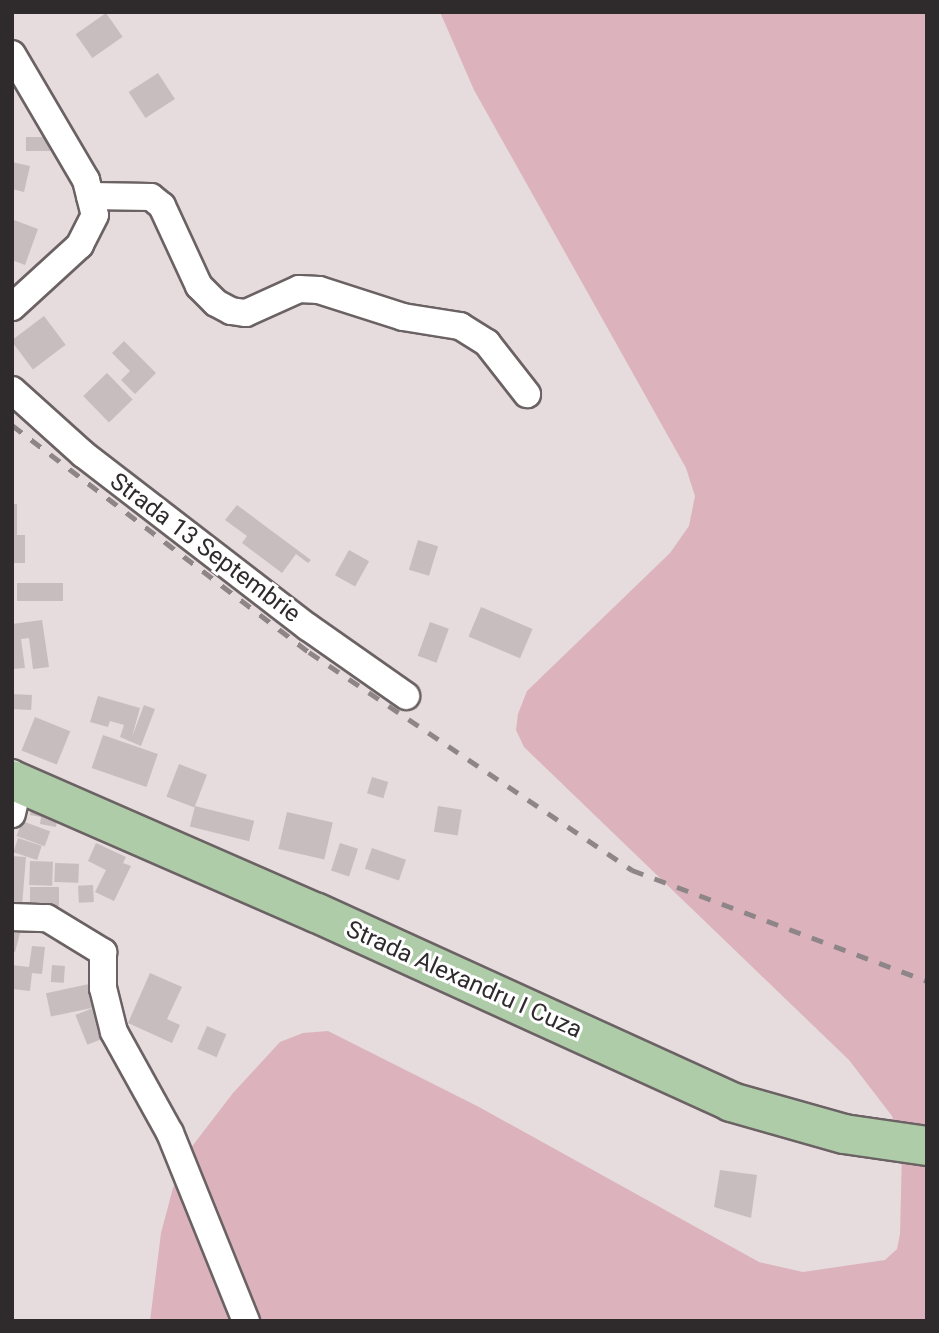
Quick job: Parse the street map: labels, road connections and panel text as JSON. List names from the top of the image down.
{
  "streets": {
    "main road": ["Strada Alexandru I Cuza"],
    "street": ["Strada 13 Septembrie"]
  }
}
